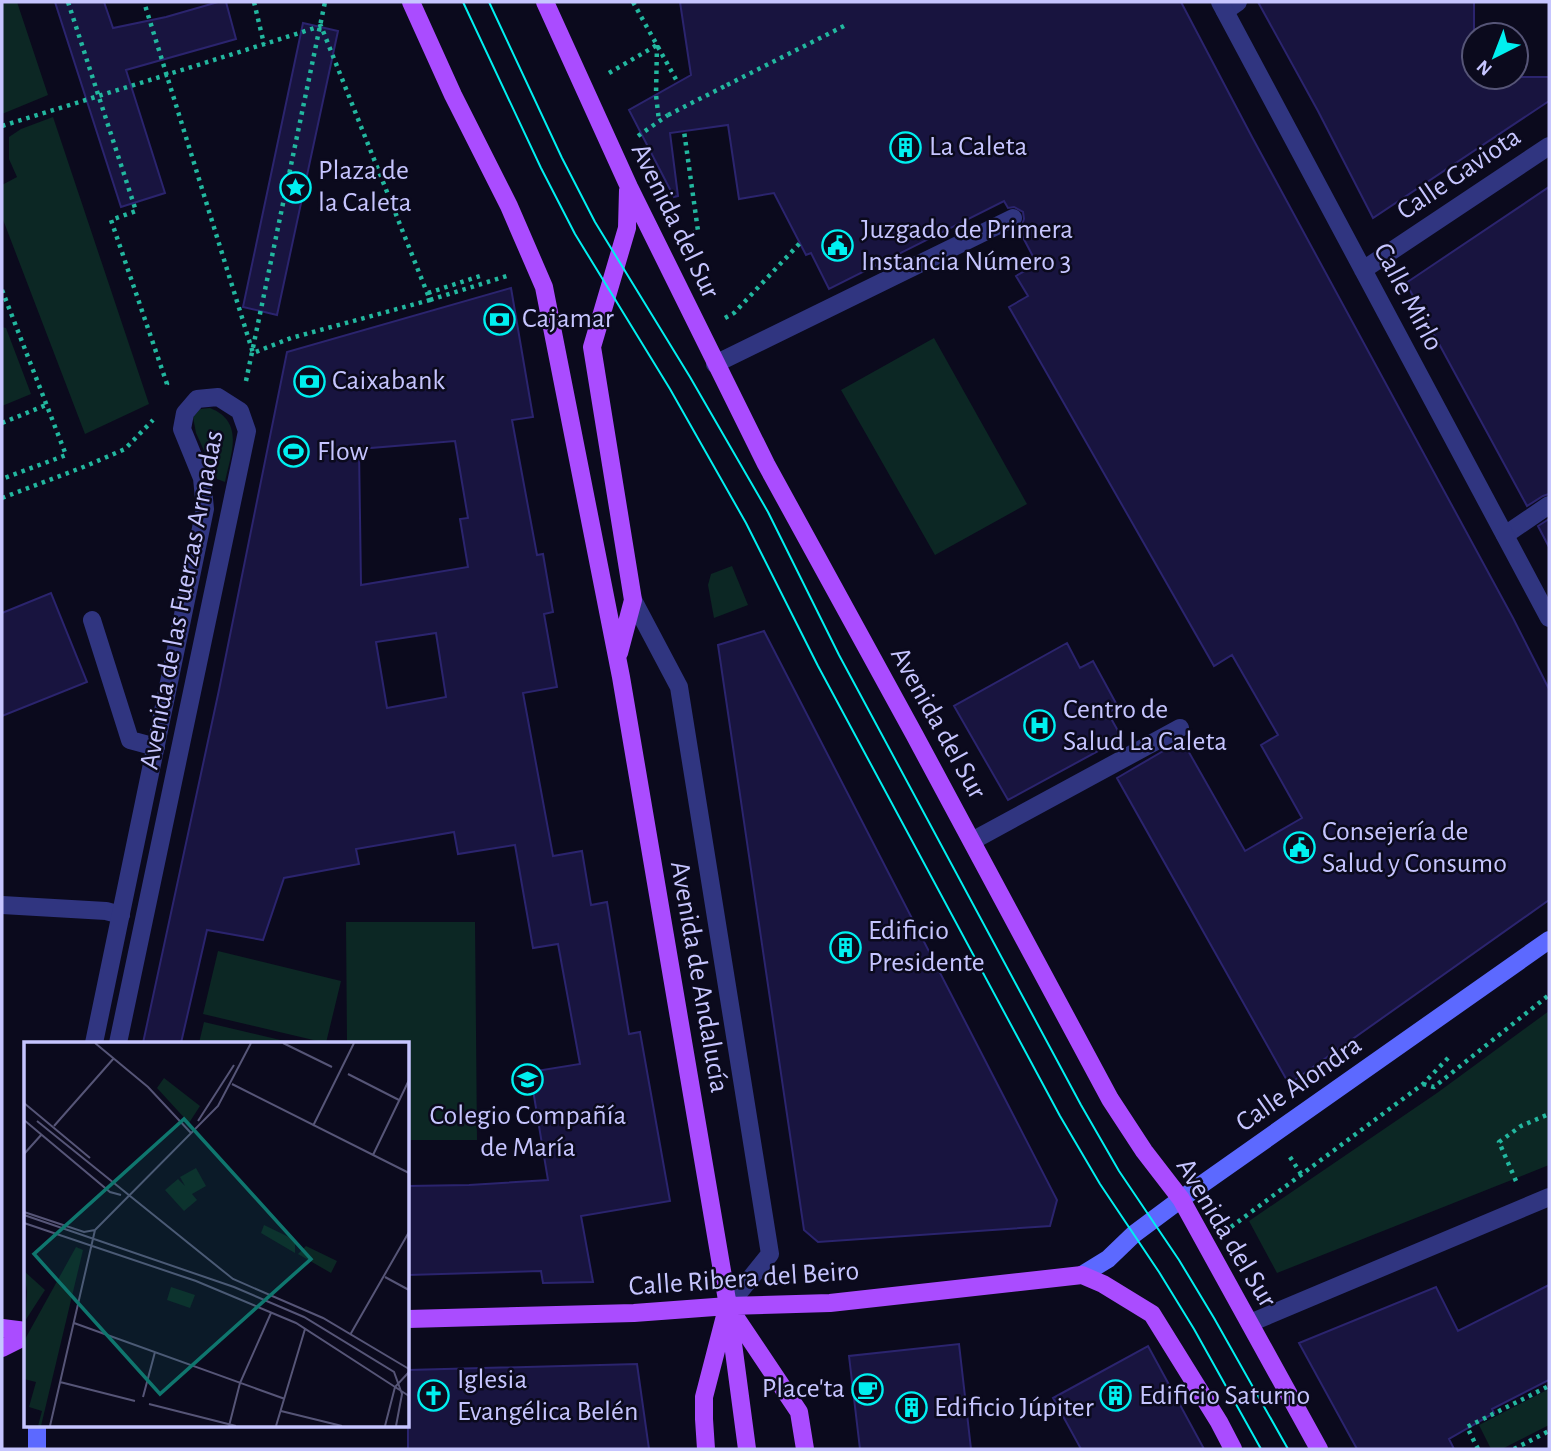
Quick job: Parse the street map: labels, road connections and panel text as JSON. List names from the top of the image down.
{
  "streets": {
    "main road": [
      "Avenida del Sur",
      "Avenida de Andalucía",
      "Calle Alondra",
      "Calle Ribera del Beiro"
    ],
    "street": ["Calle Gaviota", "Calle Mirlo", "Avenida de las Fuerzas Armadas"]
  },
  "crossings": [
    ["Calle Gaviota", "Calle Mirlo"],
    ["Avenida del Sur", "Avenida de Andalucía"],
    ["Avenida del Sur", "Calle Alondra"],
    ["Avenida de Andalucía", "Calle Ribera del Beiro"],
    ["Calle Alondra", "Calle Ribera del Beiro"]
  ],
  "places": {
    "building": [
      "La Caleta",
      "Edificio Presidente",
      "Edificio Saturno",
      "Edificio Júpiter"
    ],
    "place": ["Plaza de la Caleta"],
    "public building": ["Juzgado de Primera Instancia Número 3", "Consejería de Salud y Consumo"],
    "bank": ["Cajamar", "Caixabank"],
    "sports": ["Flow"],
    "hospital": ["Centro de Salud La Caleta"],
    "school or university": ["Colegio Compañía de María"],
    "cafe": ["Place'ta"],
    "church": ["Iglesia Evangélica Belén"]
  },
  "north": "bottom left"
}
